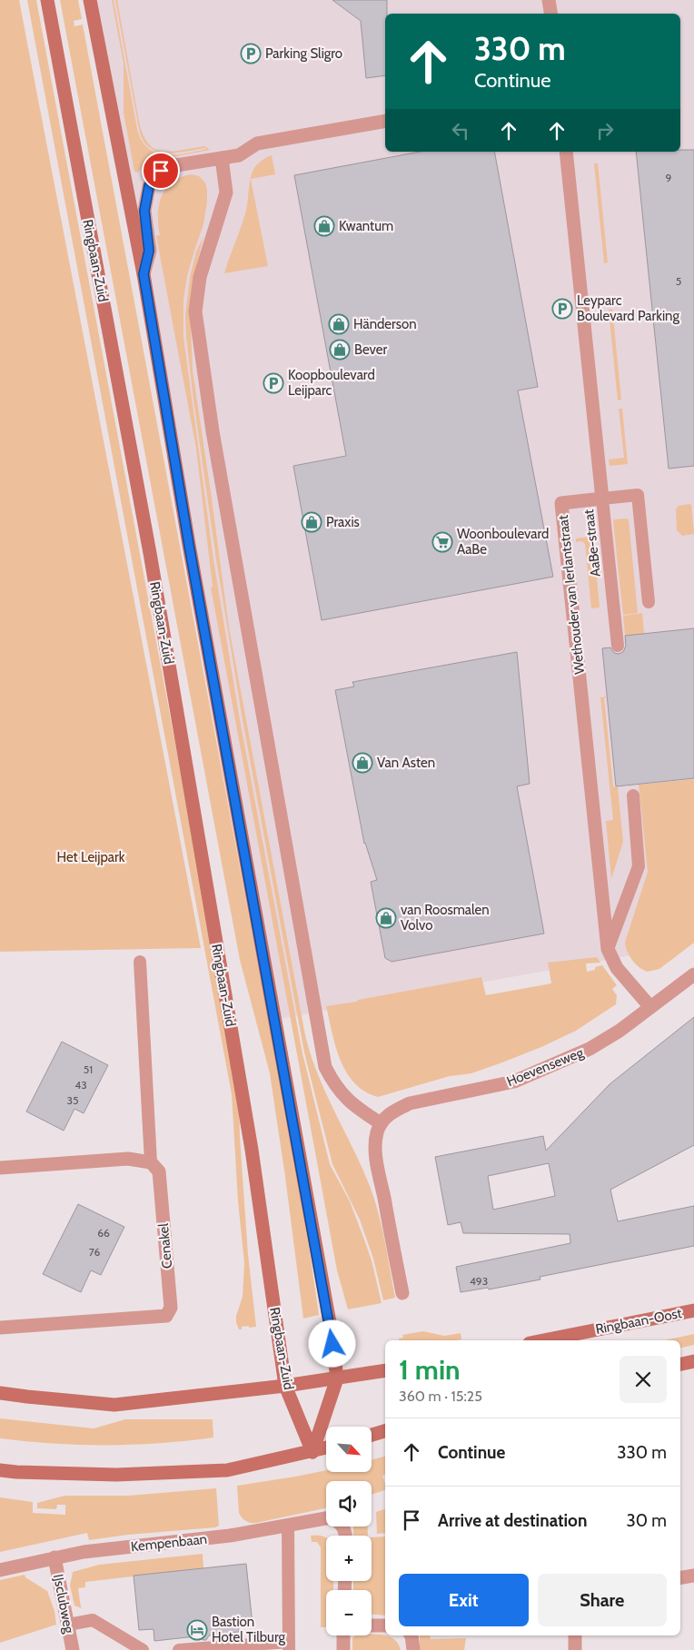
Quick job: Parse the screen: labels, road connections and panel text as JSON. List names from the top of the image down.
{
  "streets": {
    "main road": ["Ringbaan-Zuid", "Ringbaan-Oost"],
    "street": [
      "Wethouder van Ierlantstraat",
      "Hoevenseweg",
      "Cenakel",
      "Kempenbaan",
      "IJsclubweg"
    ],
    "lane": ["AaBe-straat"]
  },
  "crossings": [
    ["AaBe-straat", "Wethouder van Ierlantstraat"],
    ["Wethouder van Ierlantstraat", "Hoevenseweg"],
    ["Kempenbaan", "IJsclubweg"]
  ],
  "parks": ["Het Leijpark"],
  "places": {
    "parking": ["Parking Sligro", "Leyparc Boulevard Parking", "Koopboulevard Leijparc"],
    "shop": [
      "Kwantum",
      "Händerson",
      "Bever",
      "Praxis",
      "Van Asten",
      "van Roosmalen Volvo"
    ],
    "supermarket": ["Woonboulevard AaBe"],
    "hotel": ["Bastion Hotel Tilburg"]
  },
  "house_numbers": [
    "9",
    "5",
    "51",
    "43",
    "35",
    "66",
    "76",
    "493"
  ],
  "north": "bottom right",
  "page": {
    "turn": ["330 m", "Continue"],
    "heading": ["1 min", "360 m · 15:25"],
    "list": [
      {
        "name": "Continue",
        "value": "330 m"
      },
      {
        "name": "Arrive at destination",
        "value": "30 m"
      }
    ],
    "map_buttons": ["+", "−"],
    "buttons": ["Exit", "Share"]
  }
}
